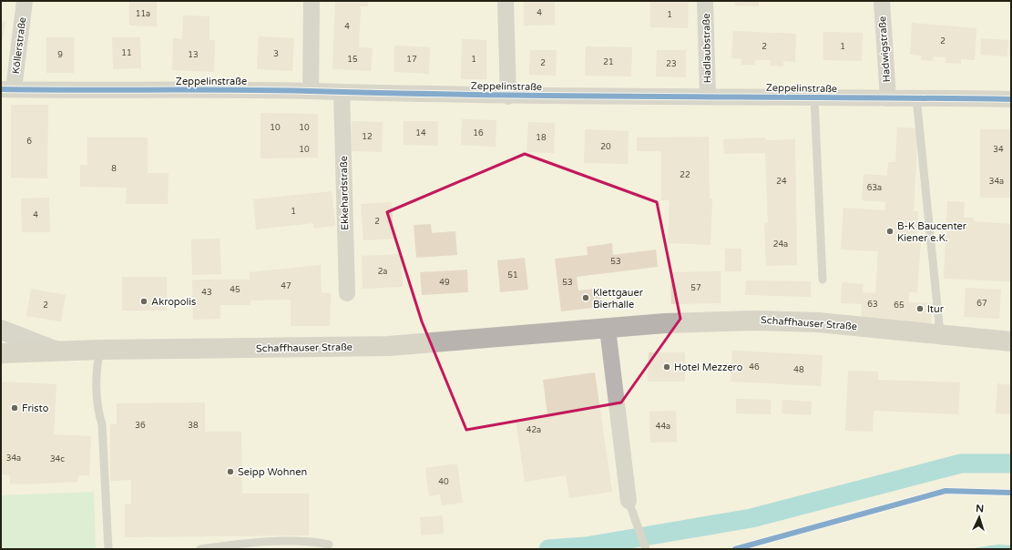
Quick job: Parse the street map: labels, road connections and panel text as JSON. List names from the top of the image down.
{
  "streets": {
    "main road": ["Schaffhauser Straße"],
    "street": [
      "Köllerstraße",
      "Hadlaubstraße",
      "Hadwigstraße",
      "Zeppelinstraße",
      "Ekkehardstraße"
    ]
  },
  "crossings": [
    ["Köllerstraße", "Zeppelinstraße"],
    ["Hadlaubstraße", "Zeppelinstraße"],
    ["Hadwigstraße", "Zeppelinstraße"],
    ["Zeppelinstraße", "Ekkehardstraße"]
  ],
  "places": [
    "B-K Baucenter Kiener e.K.",
    "Klettgauer Bierhalle",
    "Akropolis",
    "ltur",
    "Hotel Mezzero",
    "Fristo",
    "Seipp Wohnen"
  ],
  "house_numbers": [
    "4",
    "11a",
    "1",
    "4",
    "2",
    "2",
    "1",
    "11",
    "3",
    "9",
    "13",
    "15",
    "17",
    "1",
    "21",
    "2",
    "23",
    "10",
    "10",
    "14",
    "16",
    "12",
    "18",
    "6",
    "20",
    "10",
    "34",
    "8",
    "22",
    "24",
    "34a",
    "63a",
    "1",
    "4",
    "2",
    "24a",
    "53",
    "2a",
    "51",
    "49",
    "53",
    "47",
    "57",
    "45",
    "43",
    "67",
    "63",
    "2",
    "65",
    "46",
    "48",
    "36",
    "38",
    "44a",
    "42a",
    "34a",
    "34c",
    "40"
  ],
  "north": "top"
}
